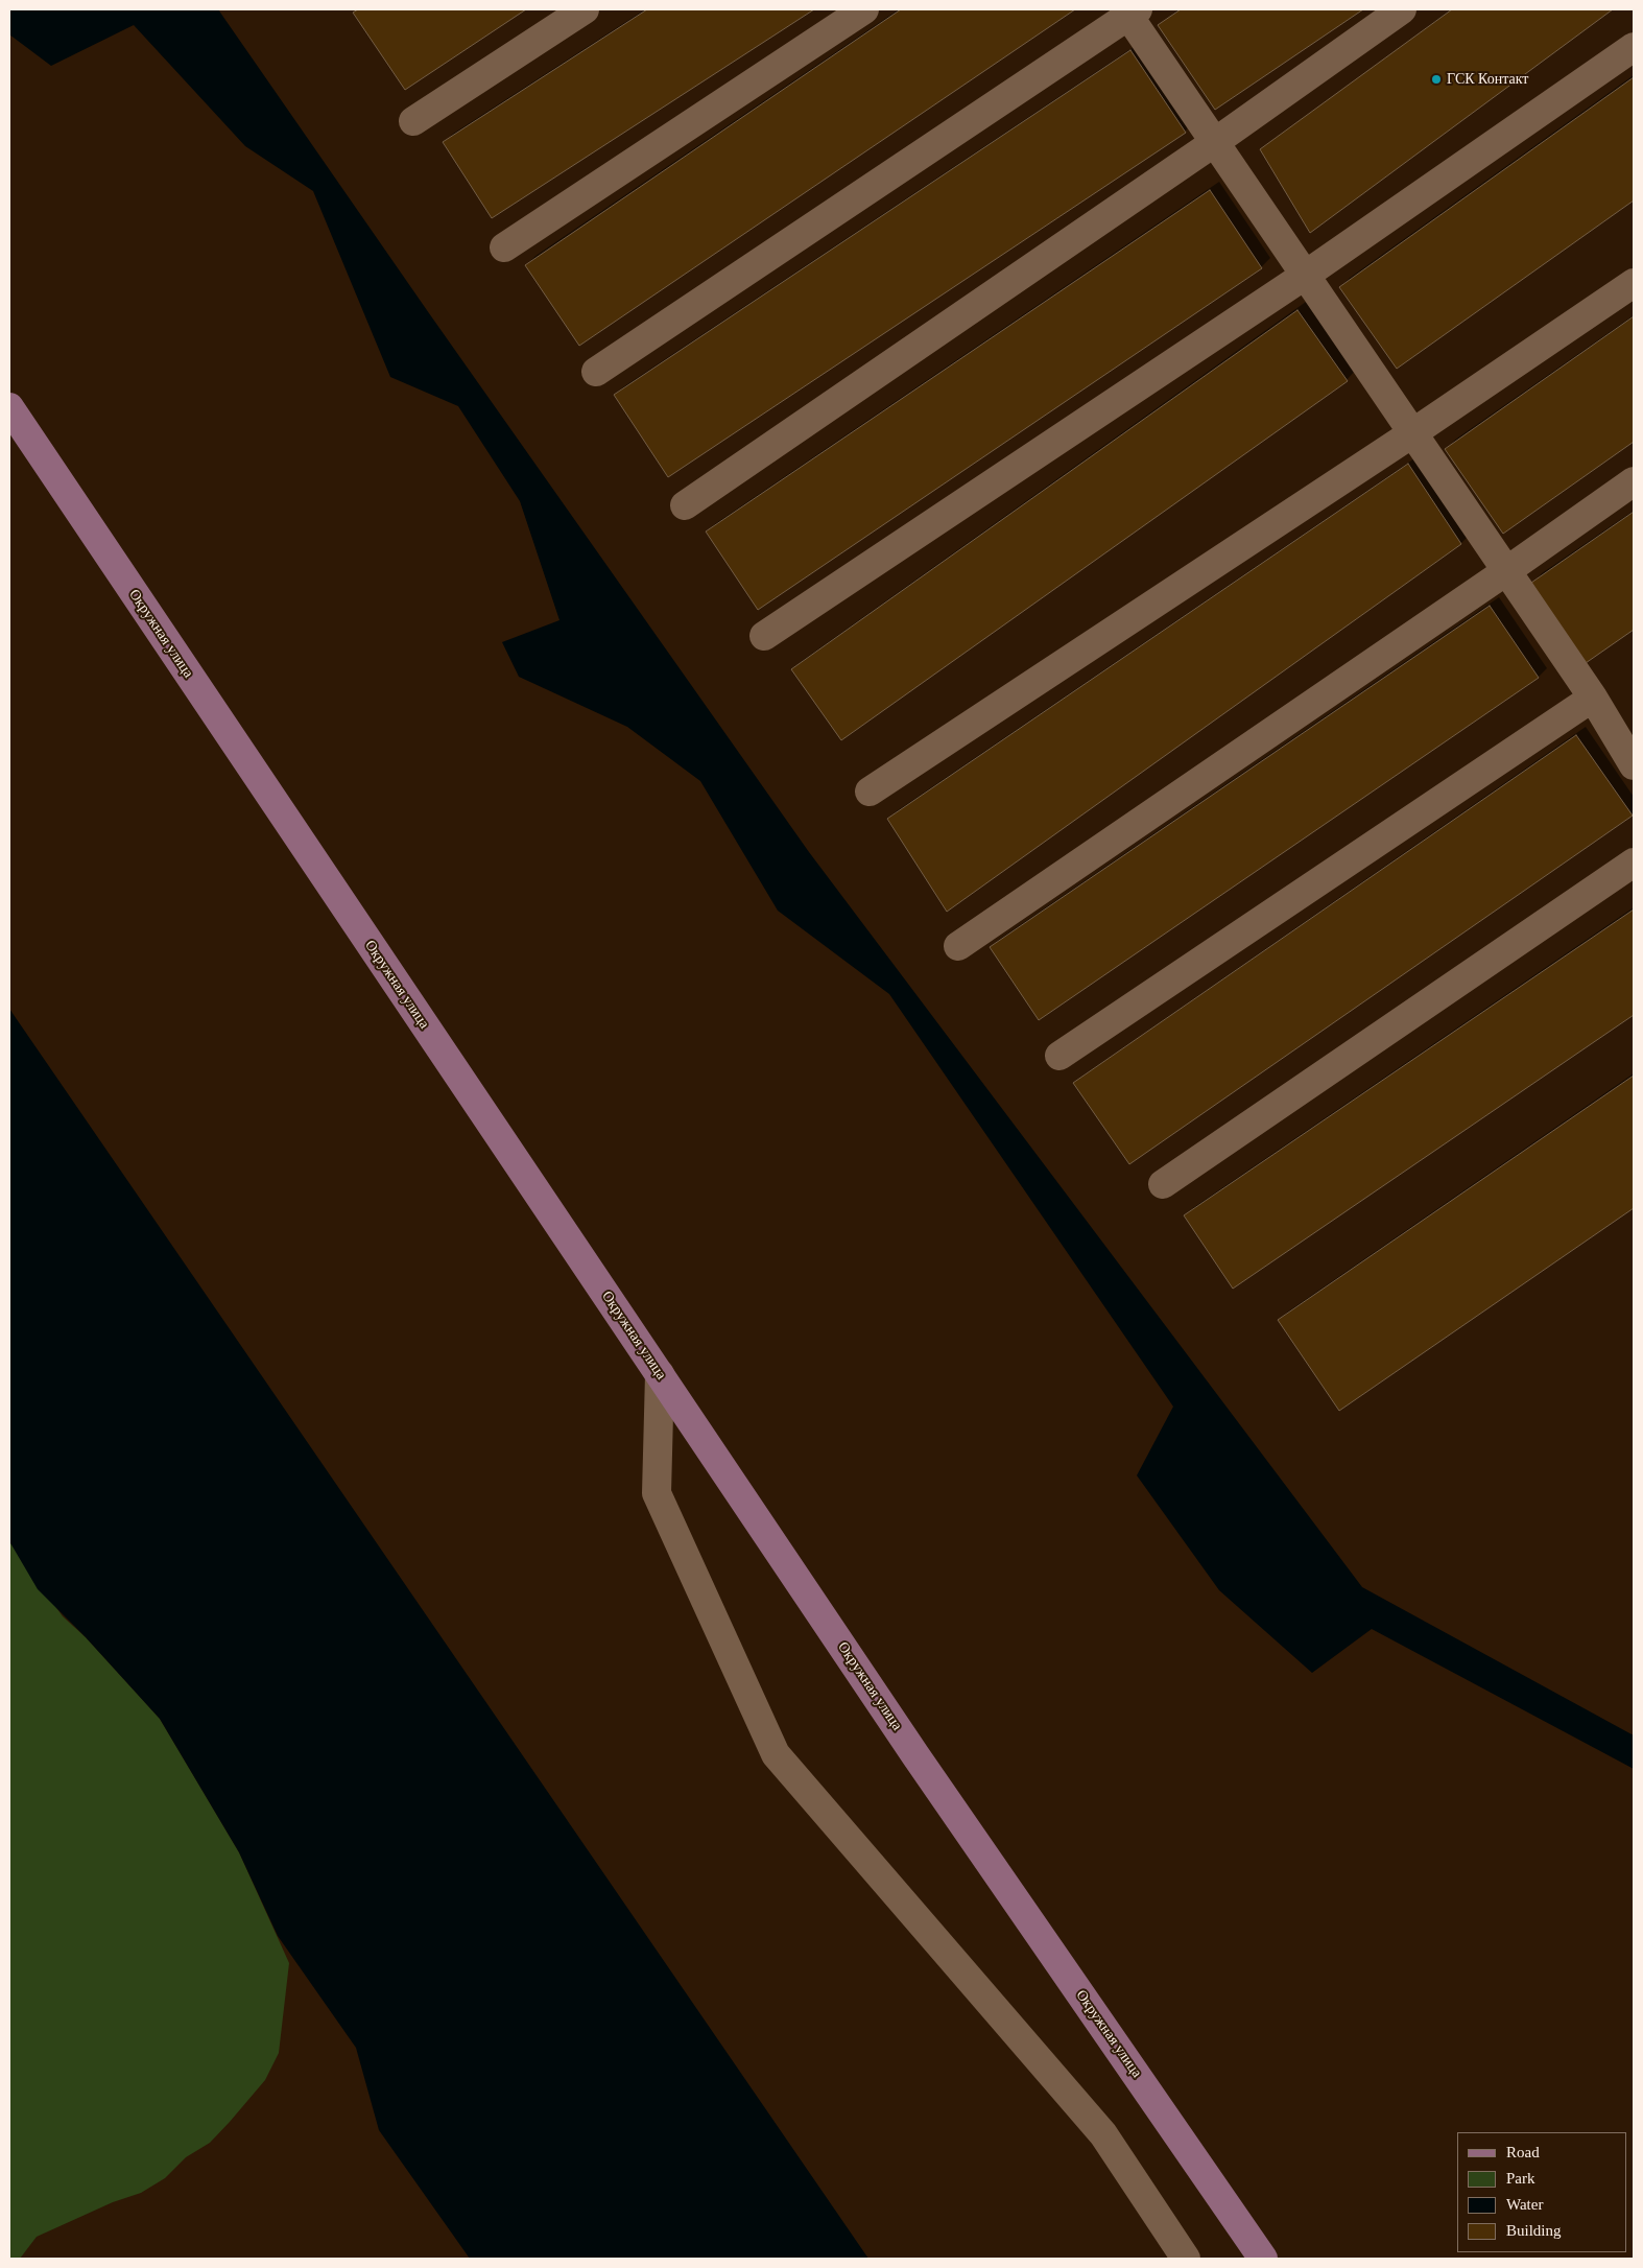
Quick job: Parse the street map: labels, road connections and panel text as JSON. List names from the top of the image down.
{
  "streets": {
    "main road": ["Окружная улица"]
  },
  "places": ["ГСК Контакт"],
  "legend": [
    "Road",
    "Park",
    "Water",
    "Building"
  ]
}
